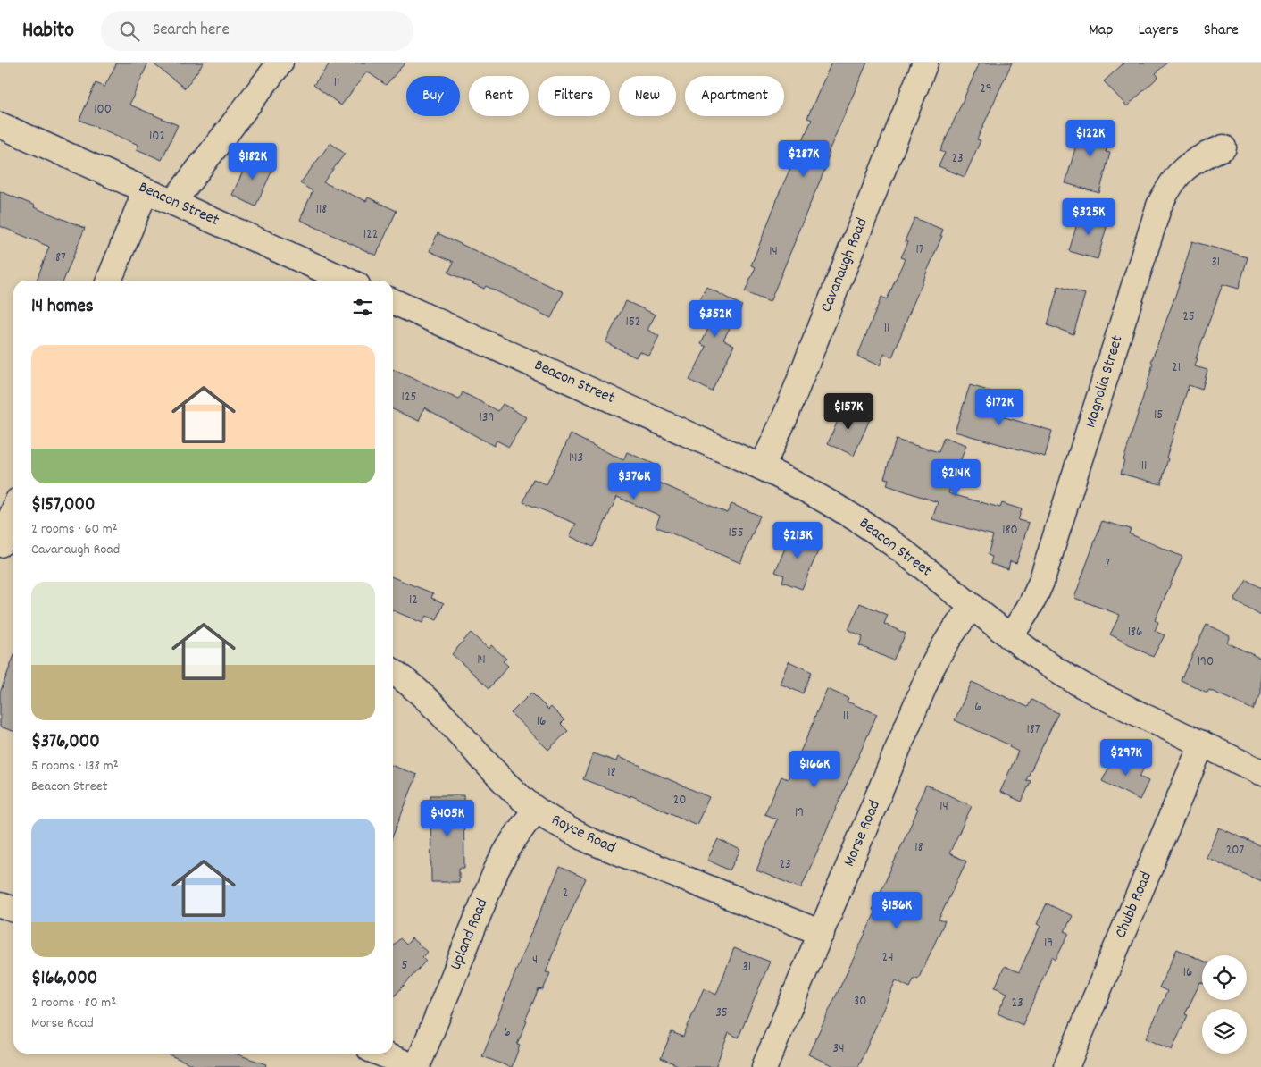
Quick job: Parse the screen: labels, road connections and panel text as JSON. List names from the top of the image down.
{
  "streets": {
    "street": [
      "Beacon Street",
      "Cavanaugh Road",
      "Magnolia Street",
      "Morse Road",
      "Royce Road",
      "Chubb Road",
      "Upland Road"
    ]
  },
  "crossings": [
    ["Beacon Street", "Cavanaugh Road"],
    ["Beacon Street", "Magnolia Street"],
    ["Beacon Street", "Morse Road"],
    ["Beacon Street", "Chubb Road"],
    ["Morse Road", "Royce Road"],
    ["Royce Road", "Upland Road"]
  ],
  "house_numbers": [
    "11",
    "29",
    "100",
    "102",
    "23",
    "118",
    "122",
    "17",
    "14",
    "87",
    "31",
    "25",
    "152",
    "11",
    "21",
    "125",
    "15",
    "139",
    "143",
    "11",
    "180",
    "155",
    "7",
    "12",
    "186",
    "14",
    "190",
    "6",
    "11",
    "16",
    "187",
    "18",
    "20",
    "14",
    "19",
    "18",
    "207",
    "23",
    "2",
    "19",
    "24",
    "4",
    "5",
    "31",
    "16",
    "30",
    "23",
    "35",
    "6",
    "34"
  ],
  "page": {
    "header": "Habito",
    "search": "Search here",
    "nav": ["Map", "Layers", "Share"],
    "chip": [
      "Buy",
      "Rent",
      "Filters",
      "New",
      "Apartment"
    ],
    "price": [
      "$122K",
      "$287K",
      "$182K",
      "$325K",
      "$352K",
      "$172K",
      "$157K",
      "$214K",
      "$376K",
      "$213K",
      "$297K",
      "$166K",
      "$405K",
      "$156K"
    ],
    "heading": "14 homes",
    "list": [
      {
        "name": "$157,000",
        "note": "2 rooms · 60 m² · Cavanaugh Road"
      },
      {
        "name": "$376,000",
        "note": "5 rooms · 138 m² · Beacon Street"
      },
      {
        "name": "$166,000",
        "note": "2 rooms · 80 m² · Morse Road"
      }
    ]
  }
}
